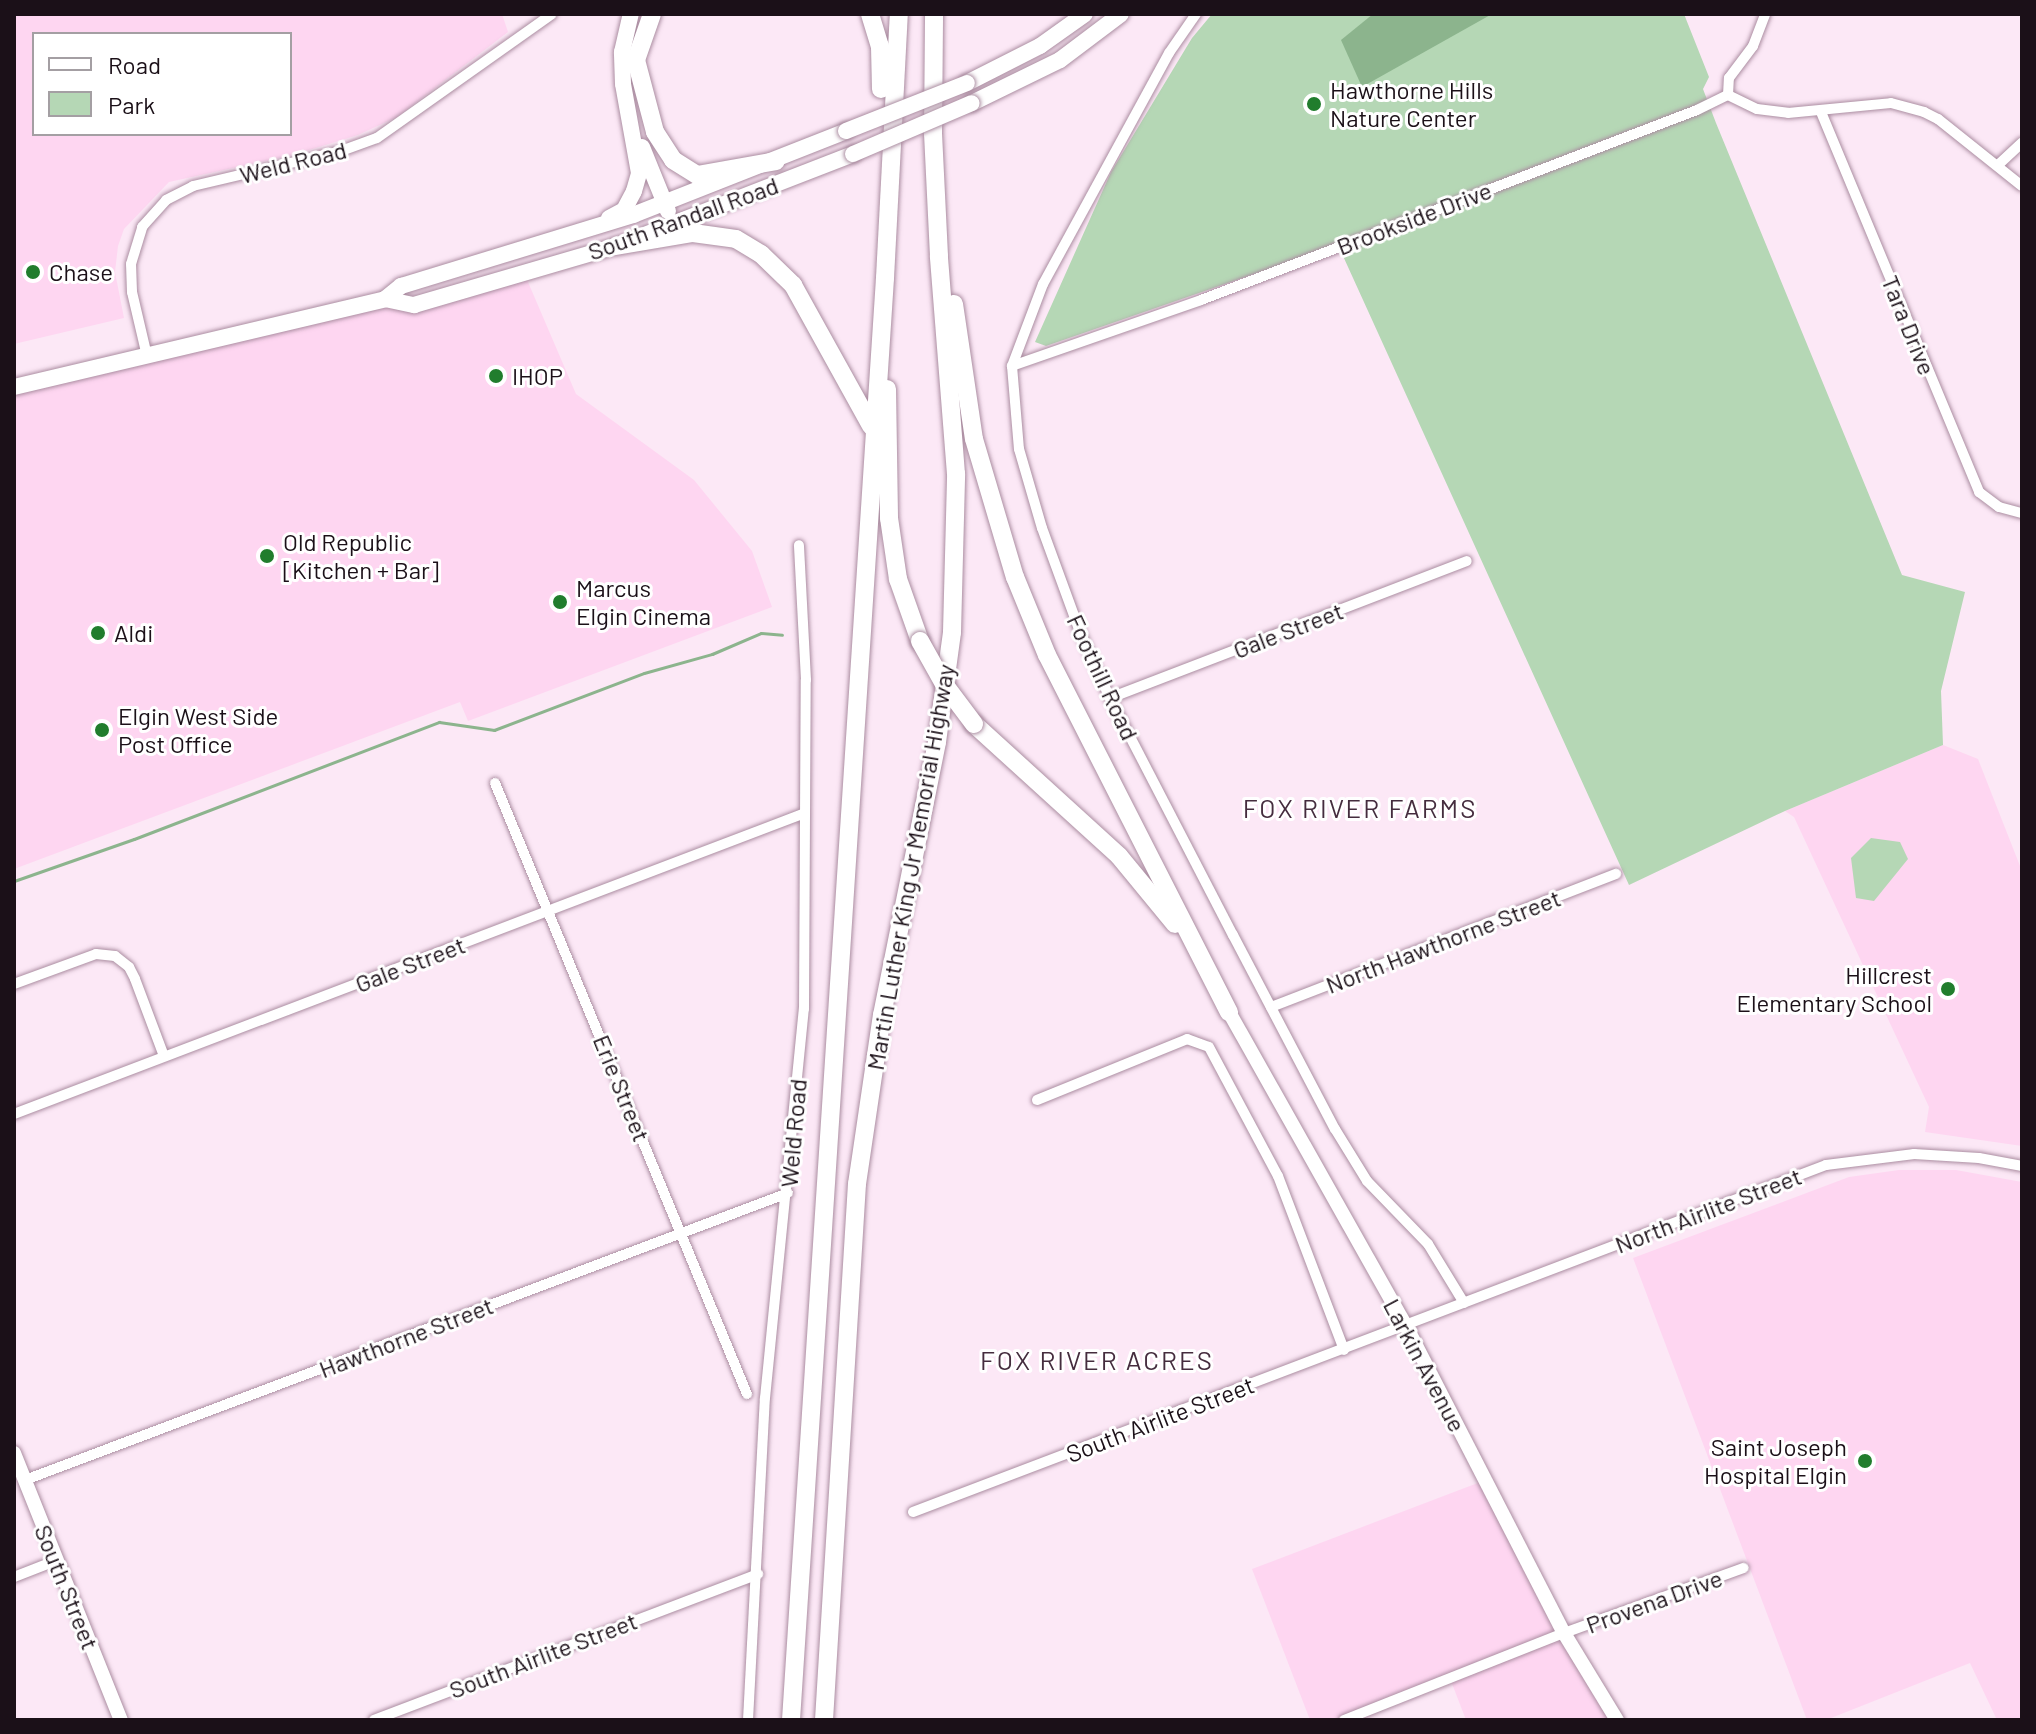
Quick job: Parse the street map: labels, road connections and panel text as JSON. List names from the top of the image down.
{
  "streets": {
    "highway": ["Martin Luther King Jr Memorial Highway"],
    "main road": ["South Randall Road", "Larkin Avenue", "South Street"],
    "street": [
      "Weld Road",
      "Brookside Drive",
      "Tara Drive",
      "Gale Street",
      "Foothill Road",
      "North Hawthorne Street",
      "Erie Street",
      "North Airlite Street",
      "Hawthorne Street",
      "South Airlite Street",
      "Provena Drive"
    ]
  },
  "crossings": [
    ["Weld Road", "South Randall Road"],
    ["Weld Road", "Gale Street"],
    ["Weld Road", "Hawthorne Street"],
    ["Weld Road", "South Airlite Street"],
    ["Brookside Drive", "Foothill Road"],
    ["Gale Street", "Foothill Road"],
    ["Gale Street", "Erie Street"],
    ["Foothill Road", "North Hawthorne Street"],
    ["Foothill Road", "North Airlite Street"],
    ["Erie Street", "Hawthorne Street"],
    ["North Airlite Street", "Larkin Avenue"],
    ["North Airlite Street", "South Airlite Street"],
    ["Hawthorne Street", "South Street"],
    ["Larkin Avenue", "South Airlite Street"],
    ["Larkin Avenue", "Provena Drive"]
  ],
  "districts": ["FOX RIVER FARMS", "FOX RIVER ACRES"],
  "places": [
    "Hawthorne Hills Nature Center",
    "Chase",
    "IHOP",
    "Old Republic [Kitchen + Bar]",
    "Marcus Elgin Cinema",
    "Aldi",
    "Elgin West Side Post Office",
    "Hillcrest Elementary School",
    "Saint Joseph Hospital Elgin"
  ],
  "legend": ["Road", "Park"]
}
